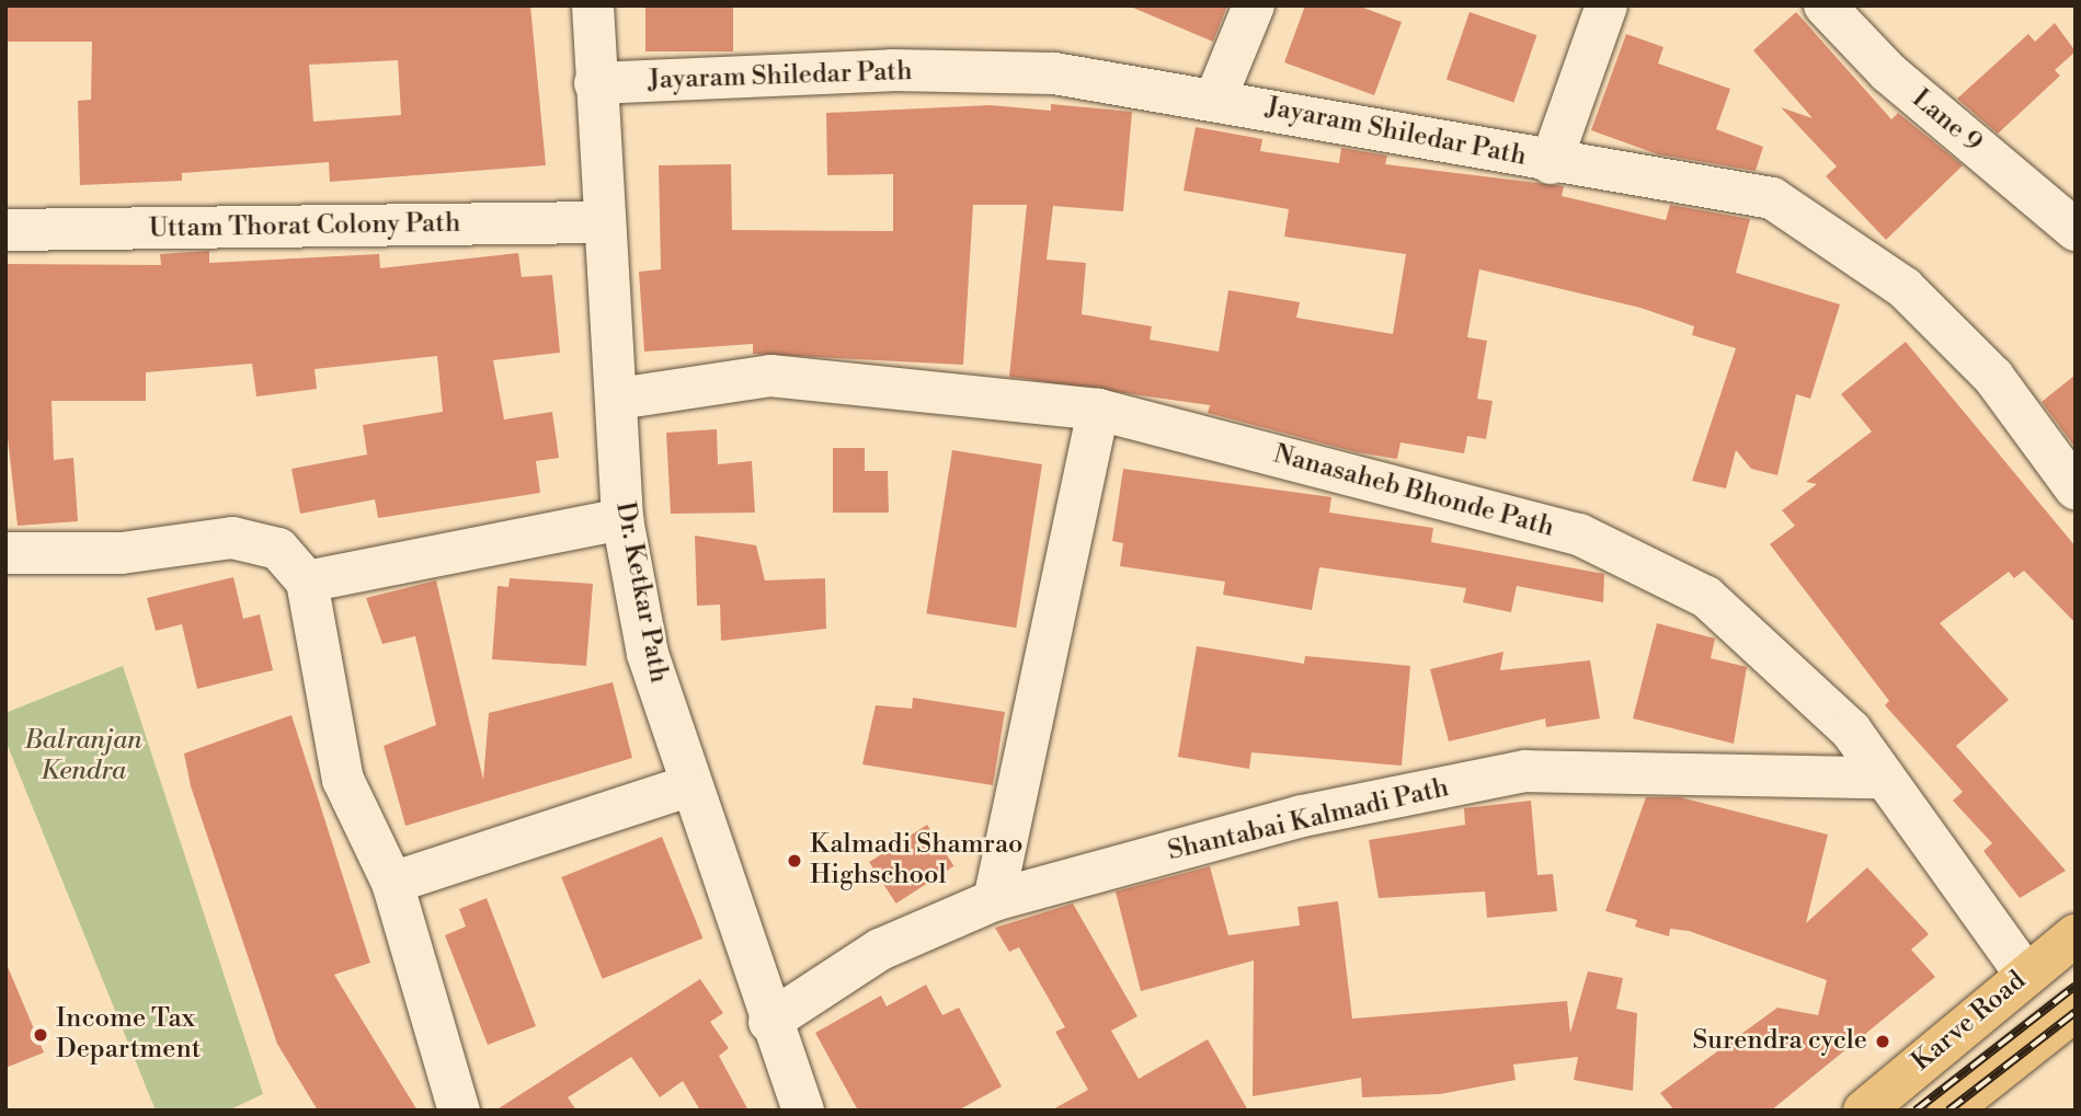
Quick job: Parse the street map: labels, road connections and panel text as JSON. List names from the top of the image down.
{
  "streets": {
    "main road": ["Karve Road"],
    "street": [
      "Jayaram Shiledar Path",
      "Lane 9",
      "Uttam Thorat Colony Path",
      "Nanasaheb Bhonde Path",
      "Dr. Ketkar Path",
      "Shantabai Kalmadi Path"
    ]
  },
  "crossings": [
    ["Jayaram Shiledar Path", "Dr. Ketkar Path"],
    ["Uttam Thorat Colony Path", "Dr. Ketkar Path"],
    ["Nanasaheb Bhonde Path", "Dr. Ketkar Path"],
    ["Nanasaheb Bhonde Path", "Shantabai Kalmadi Path"],
    ["Nanasaheb Bhonde Path", "Karve Road"],
    ["Dr. Ketkar Path", "Shantabai Kalmadi Path"]
  ],
  "parks": ["Balranjan Kendra"],
  "places": ["Kalmadi Shamrao Highschool", "Income Tax Department", "Surendra cycle"]
}
